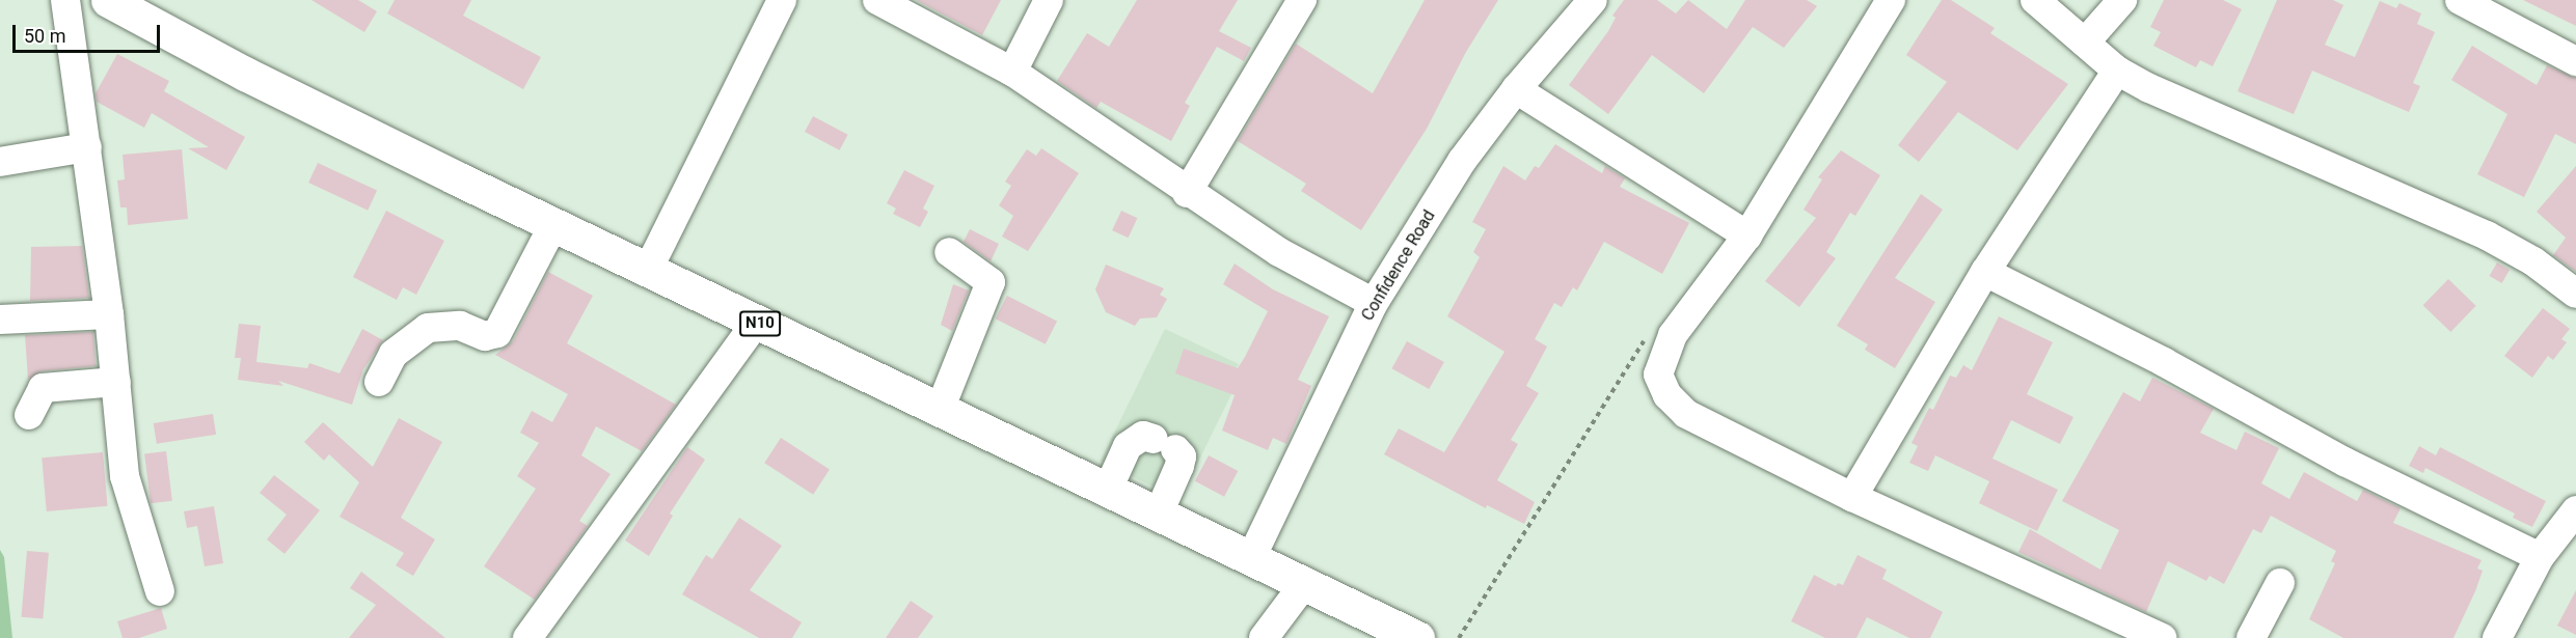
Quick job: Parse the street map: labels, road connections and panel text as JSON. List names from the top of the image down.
{
  "streets": {
    "main road": ["N10"],
    "street": ["Confidence Road"]
  },
  "crossings": [
    ["Confidence Road", "N10"]
  ],
  "scale_bar": "50 m"
}
